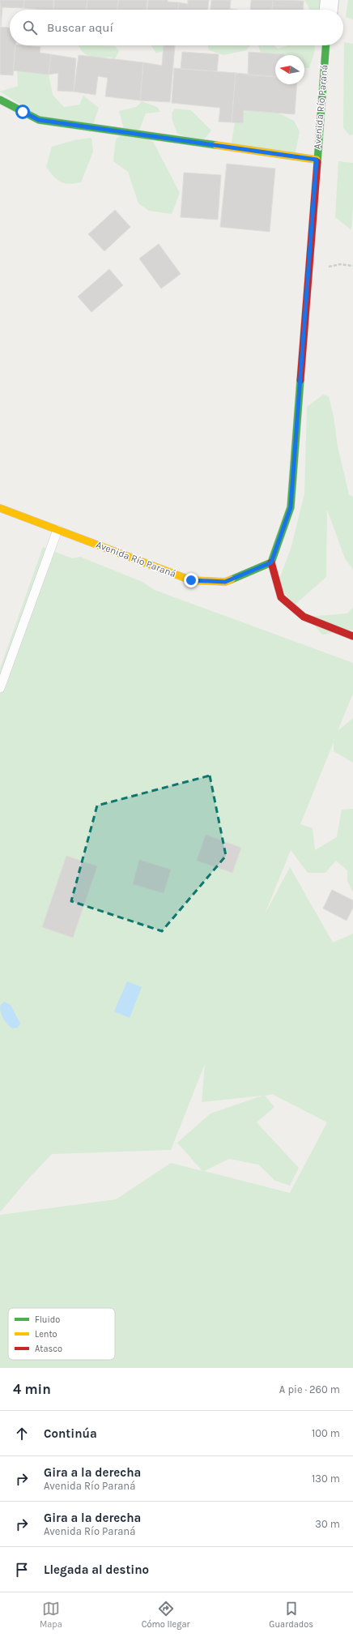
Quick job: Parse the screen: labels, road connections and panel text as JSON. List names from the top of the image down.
{
  "streets": {
    "street": ["Avenida Río Paraná"]
  },
  "legend": ["Fluido", "Lento", "Atasco"],
  "north": "left",
  "page": {
    "search": "Buscar aquí",
    "heading": ["4 min", "A pie · 260 m"],
    "list": [
      ["Continúa", "100 m"],
      ["Gira a la derecha", "Avenida Río Paraná", "130 m"],
      ["Gira a la derecha", "Avenida Río Paraná", "30 m"],
      "Llegada al destino"
    ],
    "nav": ["Mapa", "Cómo llegar", "Guardados"]
  }
}
